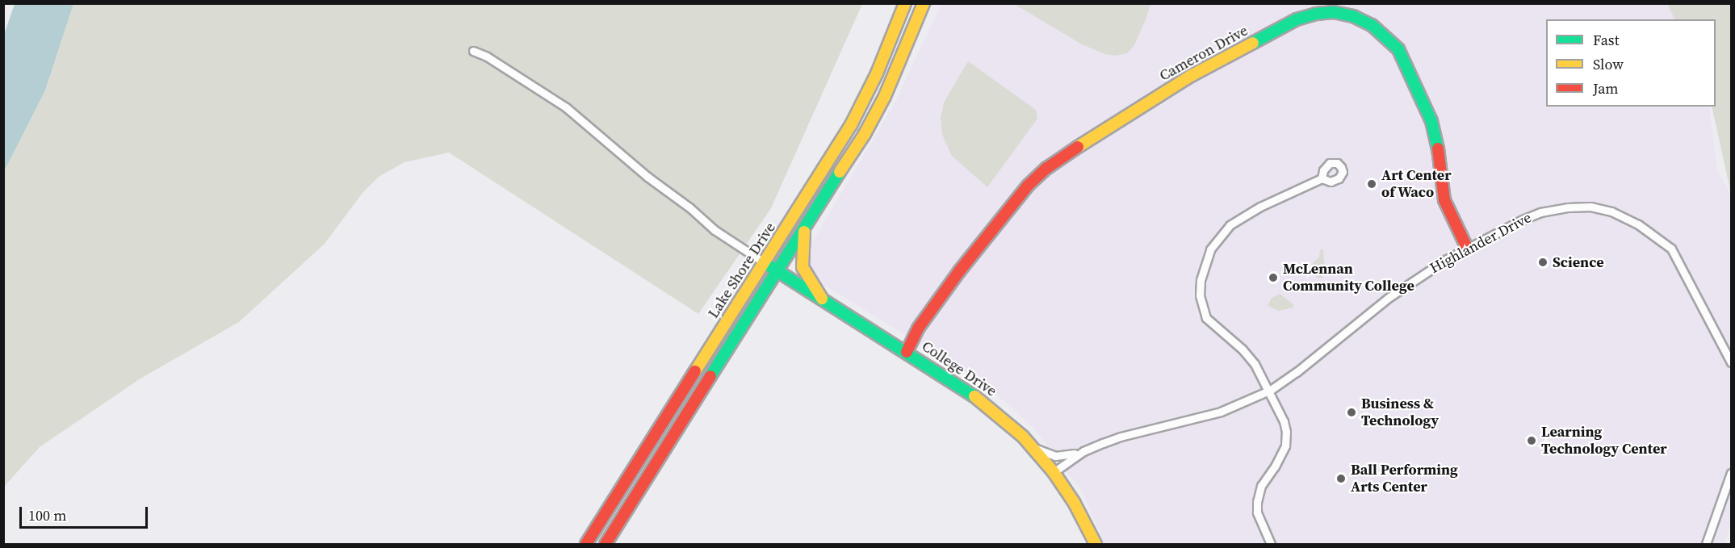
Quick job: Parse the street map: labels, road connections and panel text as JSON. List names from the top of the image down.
{
  "streets": {
    "main road": ["Cameron Drive", "Lake Shore Drive", "College Drive"],
    "street": ["Highlander Drive"]
  },
  "crossings": [
    ["Cameron Drive", "Highlander Drive"],
    ["Cameron Drive", "College Drive"],
    ["Highlander Drive", "College Drive"],
    ["Lake Shore Drive", "College Drive"]
  ],
  "places": [
    "Art Center of Waco",
    "Science",
    "McLennan Community College",
    "Business & Technology",
    "Learning Technology Center",
    "Ball Performing Arts Center"
  ],
  "legend": ["Fast", "Slow", "Jam"],
  "scale_bar": "100 m"
}
